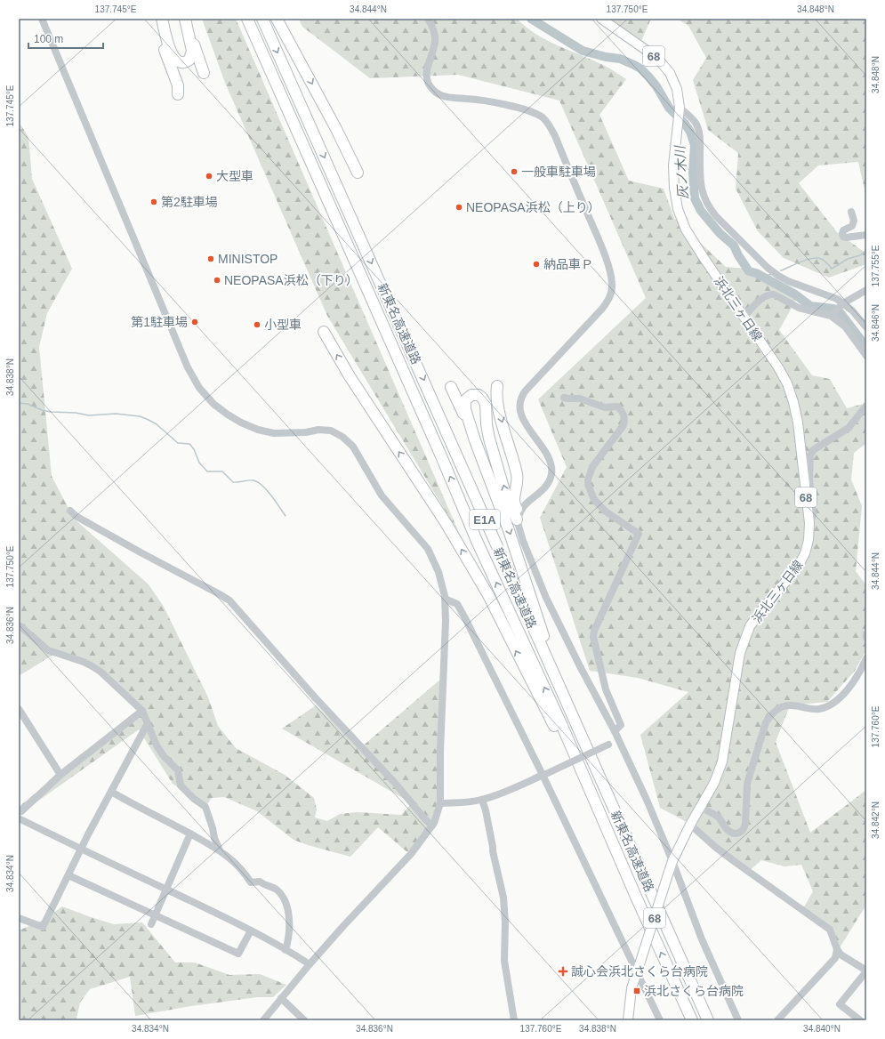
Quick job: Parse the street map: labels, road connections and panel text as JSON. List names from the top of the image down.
{
  "streets": {
    "highway": ["新東名高速道路", "E1A"],
    "main road": ["68", "浜北三ヶ日線"]
  },
  "water": ["灰ノ木川"],
  "places": {
    "other": [
      "一般車駐車場",
      "大型車",
      "第2駐車場",
      "NEOPASA浜松（上り）",
      "MINISTOP",
      "納品車Ｐ",
      "NEOPASA浜松（下り）",
      "第1駐車場",
      "小型車"
    ],
    "health": ["誠心会浜北さくら台病院"],
    "transit": ["浜北さくら台病院"]
  },
  "scale_bar": "100 m",
  "coordinates": [
    "137.745°E",
    "34.844°N",
    "137.750°E",
    "34.848°N",
    "137.755°E",
    "34.846°N",
    "34.838°N",
    "34.836°N",
    "137.760°E",
    "34.842°N",
    "34.834°N",
    "34.840°N"
  ]
}
